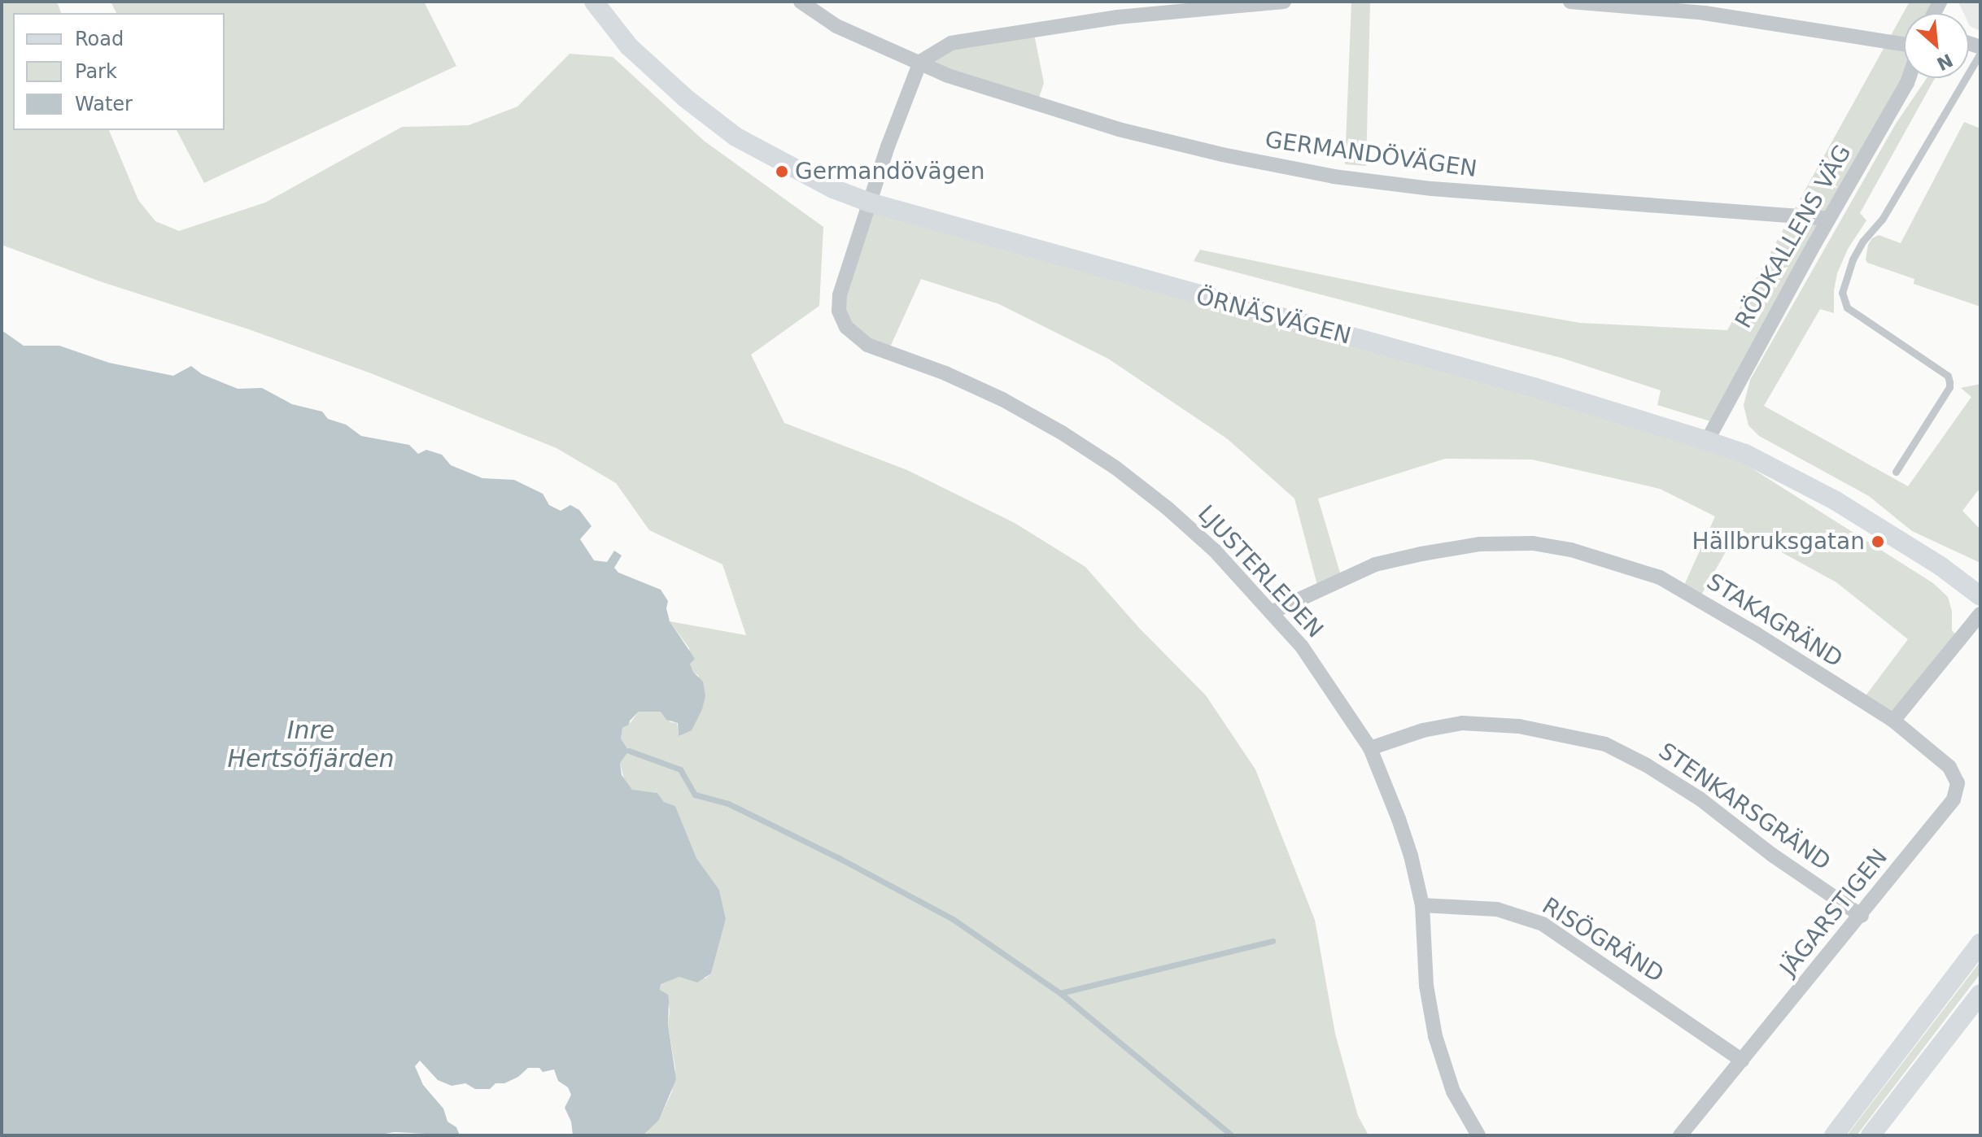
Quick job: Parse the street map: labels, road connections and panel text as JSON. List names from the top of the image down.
{
  "streets": {
    "street": [
      "GERMANDÖVÄGEN",
      "RÖDKALLENS VÄG",
      "ÖRNÄSVÄGEN",
      "LJUSTERLEDEN",
      "STAKAGRÄND",
      "STENKARSGRÄND",
      "JÄGARSTIGEN",
      "RISÖGRÄND"
    ]
  },
  "crossings": [
    ["GERMANDÖVÄGEN", "RÖDKALLENS VÄG"],
    ["RÖDKALLENS VÄG", "ÖRNÄSVÄGEN"],
    ["ÖRNÄSVÄGEN", "LJUSTERLEDEN"],
    ["LJUSTERLEDEN", "STAKAGRÄND"],
    ["LJUSTERLEDEN", "STENKARSGRÄND"],
    ["LJUSTERLEDEN", "RISÖGRÄND"],
    ["STAKAGRÄND", "JÄGARSTIGEN"],
    ["STENKARSGRÄND", "JÄGARSTIGEN"],
    ["JÄGARSTIGEN", "RISÖGRÄND"]
  ],
  "water": ["Inre Hertsöfjärden"],
  "places": ["Germandövägen", "Hällbruksgatan"],
  "legend": ["Road", "Park", "Water"],
  "north": "bottom right"
}
